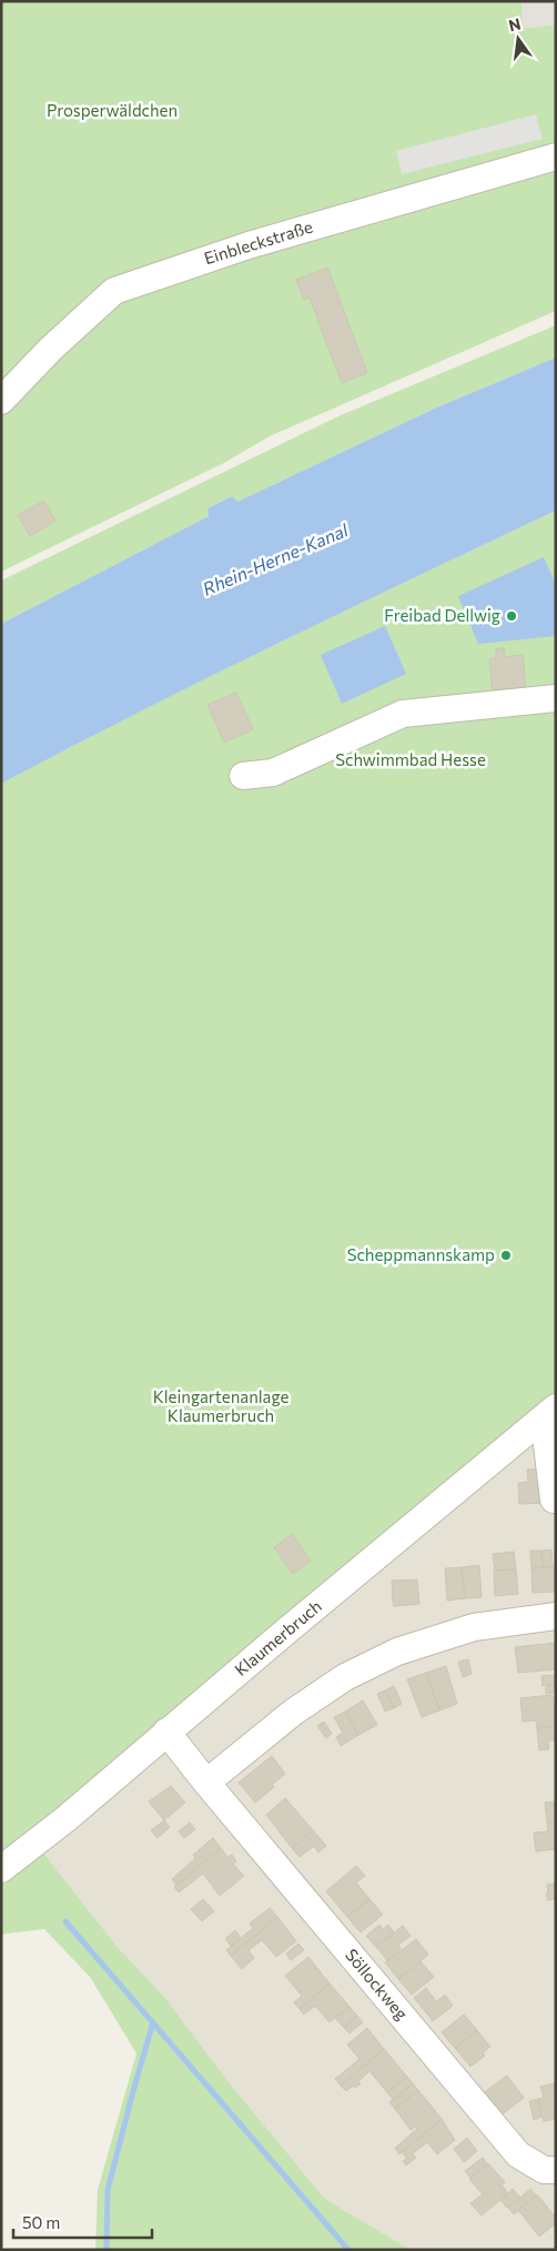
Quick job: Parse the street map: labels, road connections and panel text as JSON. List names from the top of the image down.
{
  "streets": {
    "street": ["Einbleckstraße", "Klaumerbruch", "Söllockweg"]
  },
  "crossings": [
    ["Klaumerbruch", "Söllockweg"]
  ],
  "water": ["Rhein-Herne-Kanal"],
  "parks": ["Prosperwäldchen", "Schwimmbad Hesse", "Kleingartenanlage Klaumerbruch"],
  "places": ["Freibad Dellwig", "Scheppmannskamp"],
  "scale_bar": "50 m",
  "north": "top"
}
